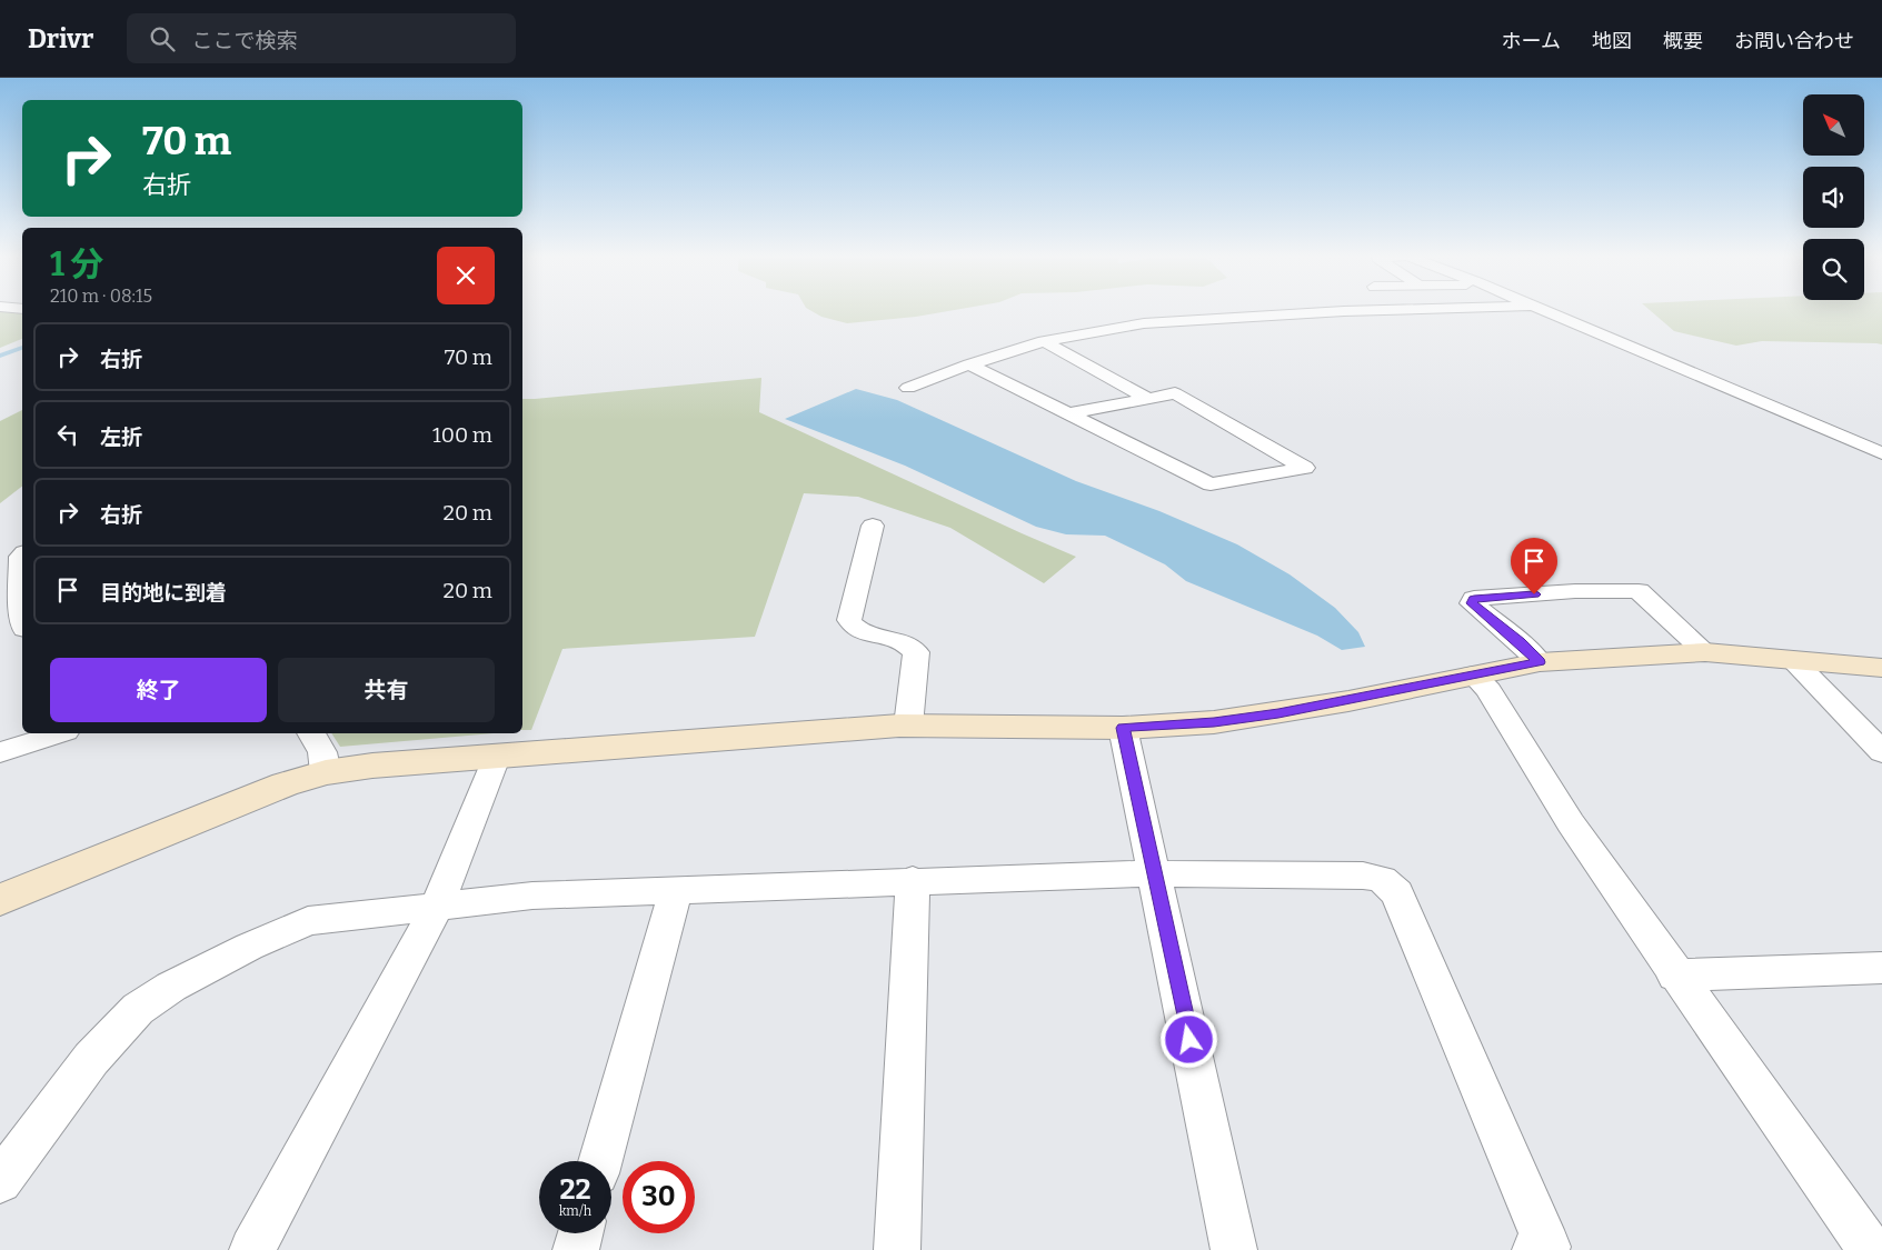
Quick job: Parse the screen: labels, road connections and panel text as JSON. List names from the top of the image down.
{
  "north": "top left",
  "page": {
    "header": "Drivr",
    "search": "ここで検索",
    "nav": [
      "ホーム",
      "地図",
      "概要",
      "お問い合わせ"
    ],
    "turn": ["70 m", "右折"],
    "heading": ["1 分", "210 m · 08:15"],
    "list": [
      {
        "name": "右折",
        "value": "70 m"
      },
      {
        "name": "左折",
        "value": "100 m"
      },
      {
        "name": "右折",
        "value": "20 m"
      },
      {
        "name": "目的地に到着",
        "value": "20 m"
      }
    ],
    "buttons": ["終了", "共有"],
    "speed": "22 km/h",
    "limit": "30"
  }
}
